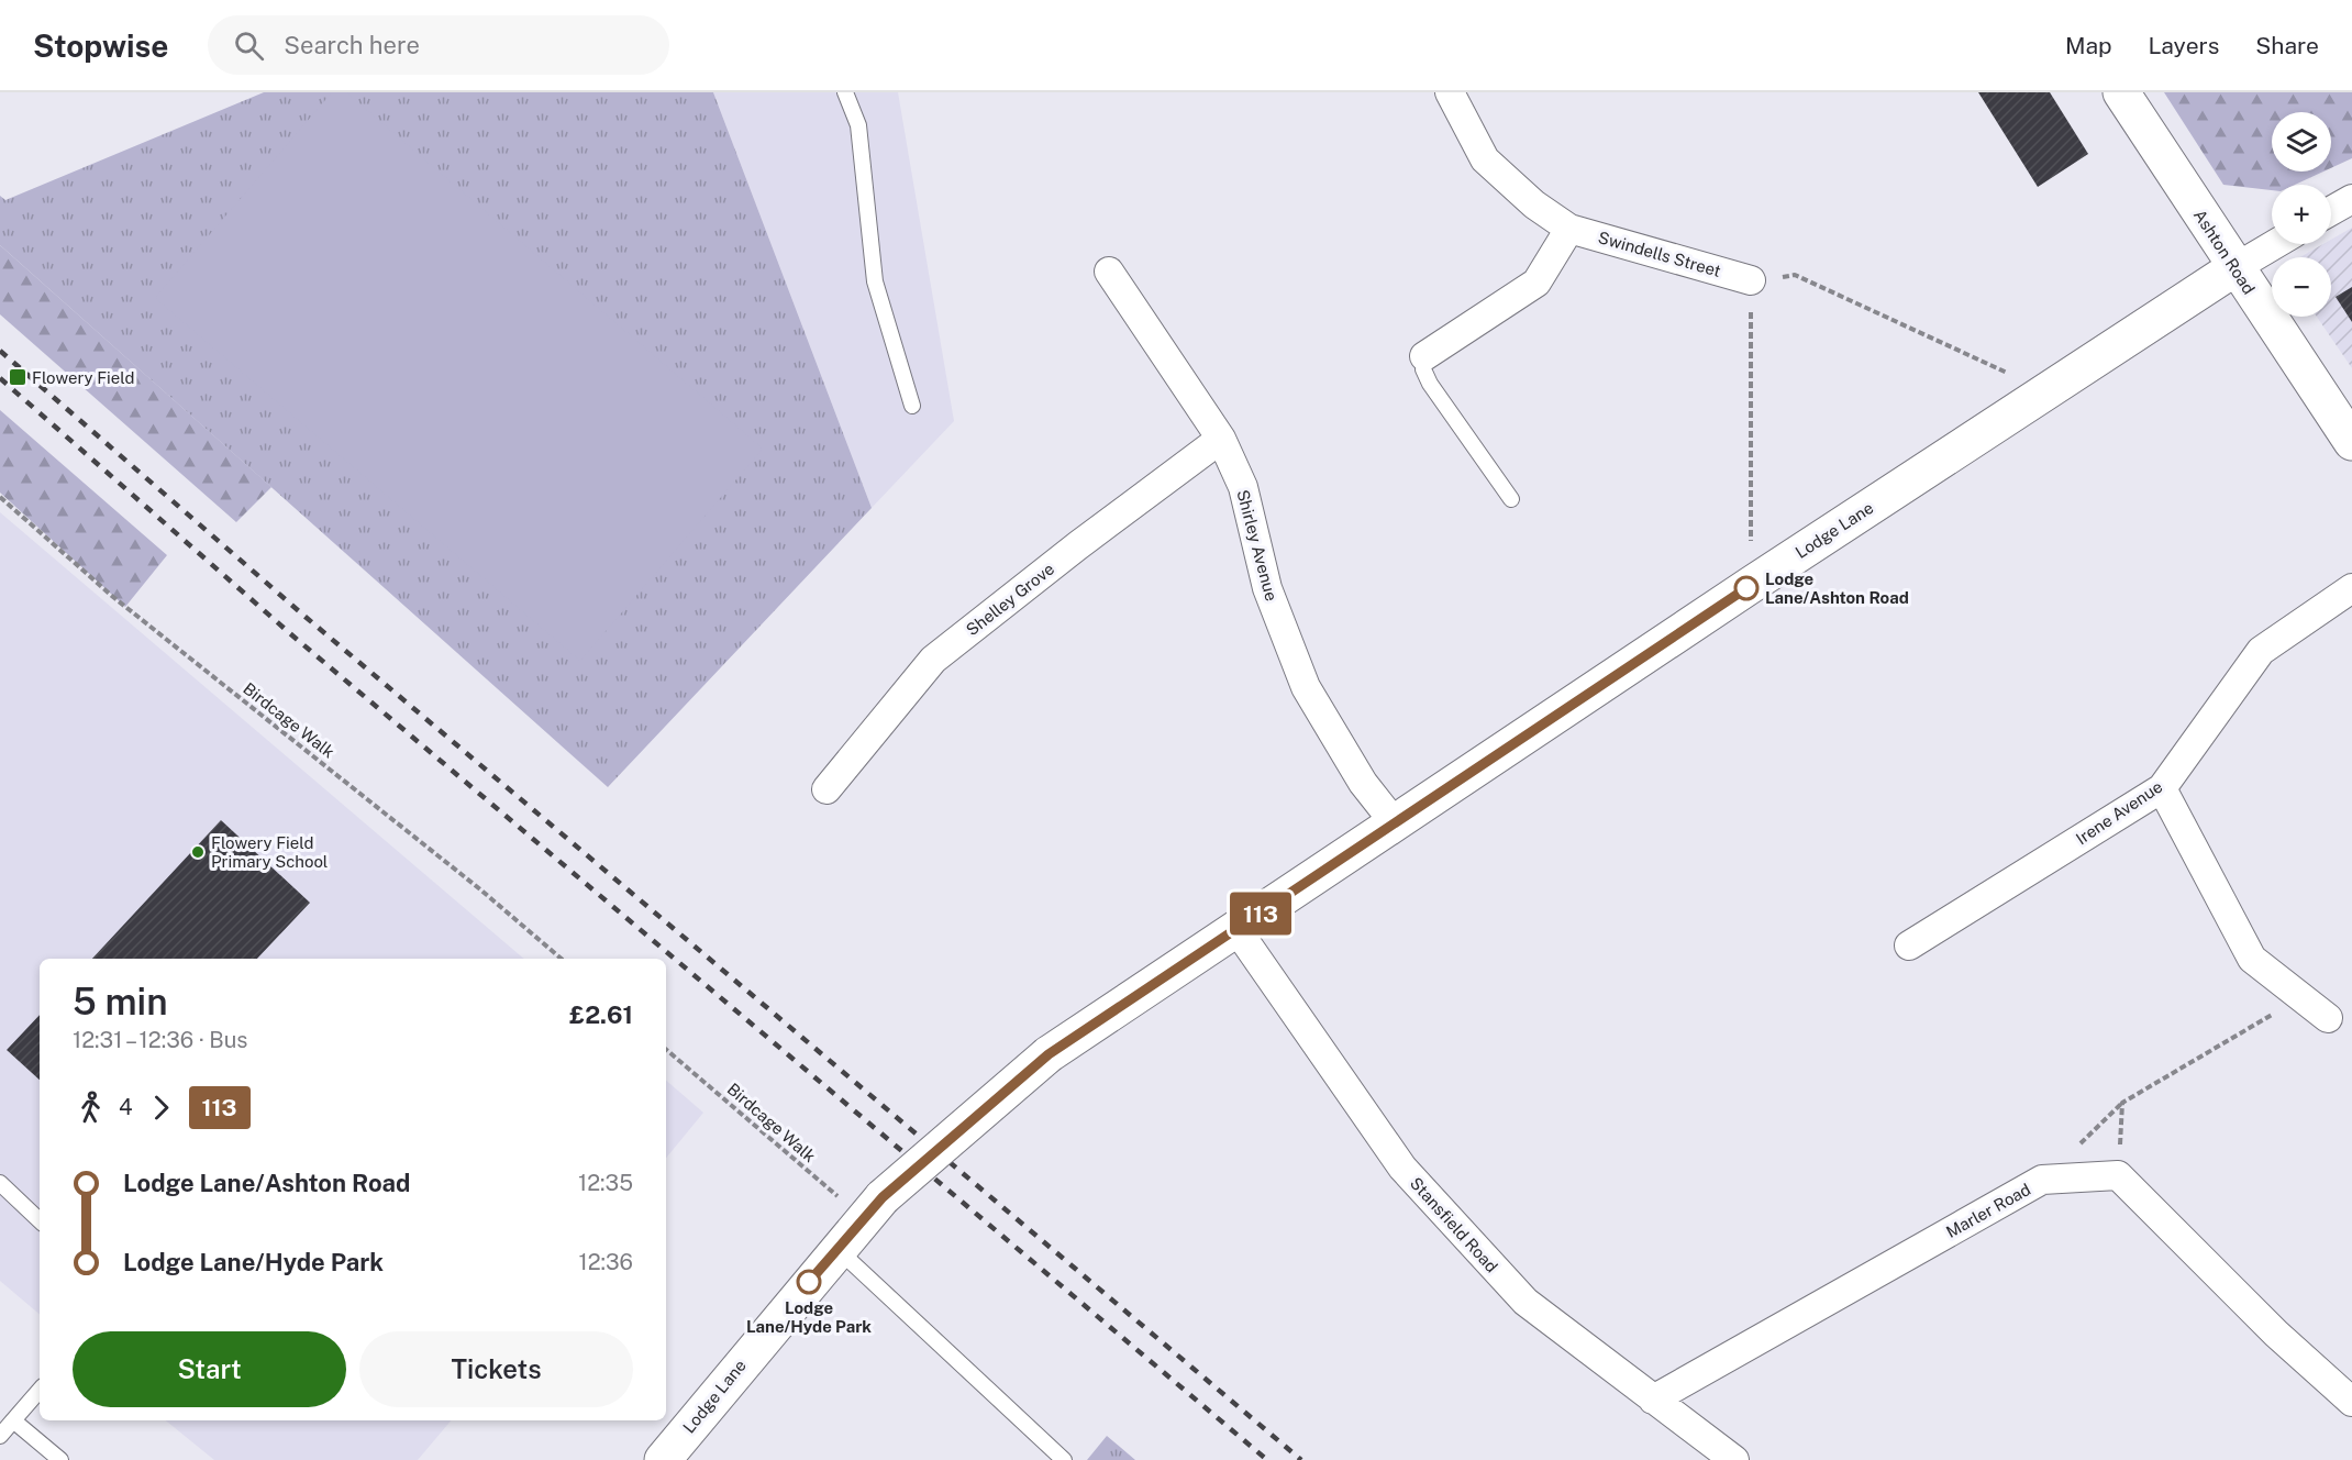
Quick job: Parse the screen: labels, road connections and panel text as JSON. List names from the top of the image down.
{
  "streets": {
    "street": [
      "Ashton Road",
      "Swindells Street",
      "Lodge Lane",
      "Shirley Avenue",
      "Shelley Grove",
      "Irene Avenue",
      "Marler Road",
      "Stansfield Road"
    ],
    "path": ["Birdcage Walk"]
  },
  "crossings": [
    ["Ashton Road", "Lodge Lane"],
    ["Lodge Lane", "Shirley Avenue"],
    ["Lodge Lane", "Birdcage Walk"],
    ["Lodge Lane", "Stansfield Road"],
    ["Shirley Avenue", "Shelley Grove"],
    ["Marler Road", "Stansfield Road"]
  ],
  "places": {
    "transit": ["Flowery Field"],
    "other": ["Lodge Lane/Ashton Road", "Flowery Field Primary School", "Lodge Lane/Hyde Park"]
  },
  "lines": ["bus line 113"],
  "page": {
    "header": "Stopwise",
    "search": "Search here",
    "nav": ["Map", "Layers", "Share"],
    "on_map": "113",
    "map_buttons": ["+", "−"],
    "heading": ["5 min", "12:31 – 12:36 · Bus", "£2.61"],
    "legs": ["4", "113"],
    "list": [
      {
        "name": "Lodge Lane/Ashton Road",
        "value": "12:35"
      },
      {
        "name": "Lodge Lane/Hyde Park",
        "value": "12:36"
      }
    ],
    "buttons": ["Start", "Tickets"]
  }
}
